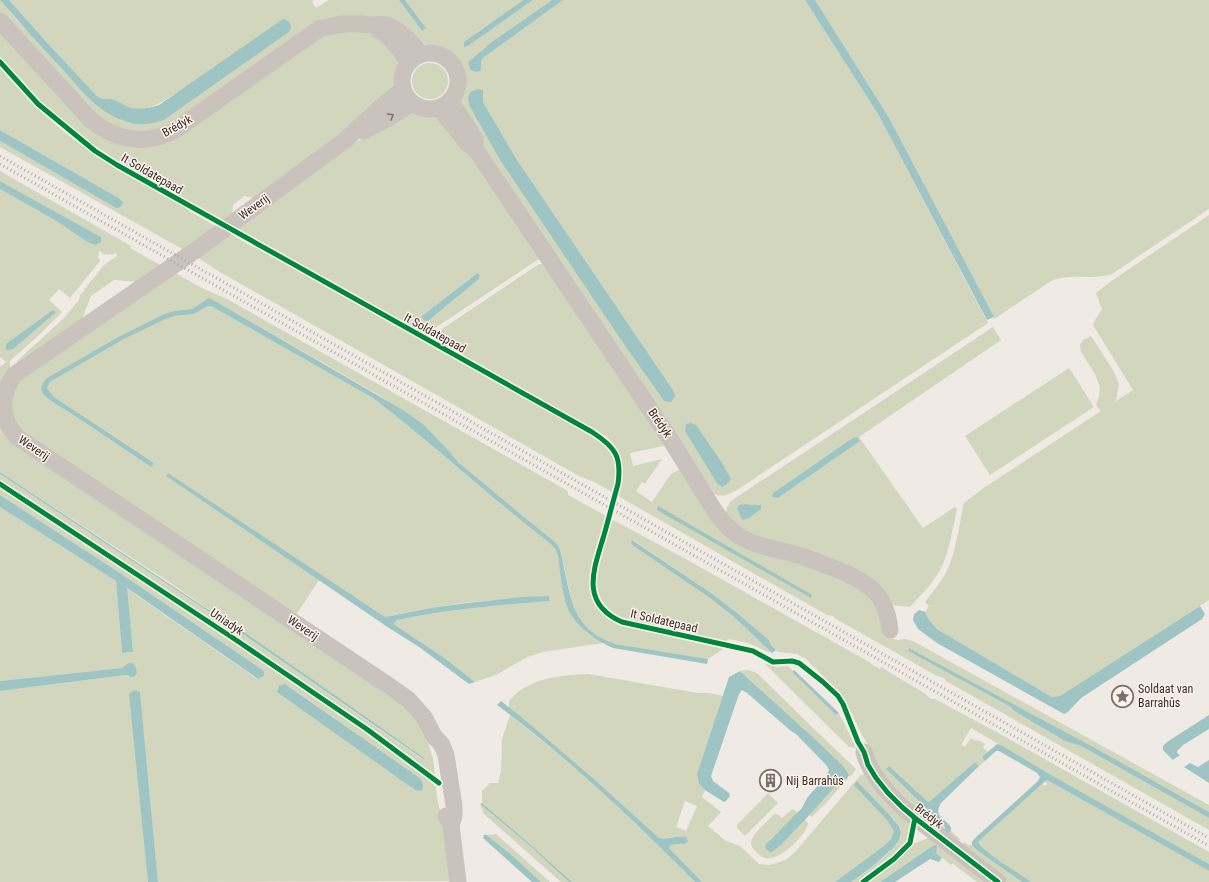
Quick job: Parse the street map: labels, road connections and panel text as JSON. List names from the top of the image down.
{
  "streets": {
    "street": ["Brédyk", "Weverij"],
    "cycle path": ["It Soldatepaad", "Uniadyk"]
  },
  "crossings": [
    ["Brédyk", "Weverij"]
  ],
  "places": {
    "place": ["Soldaat van Barrahûs"],
    "building": ["Nij Barrahûs"]
  }
}
